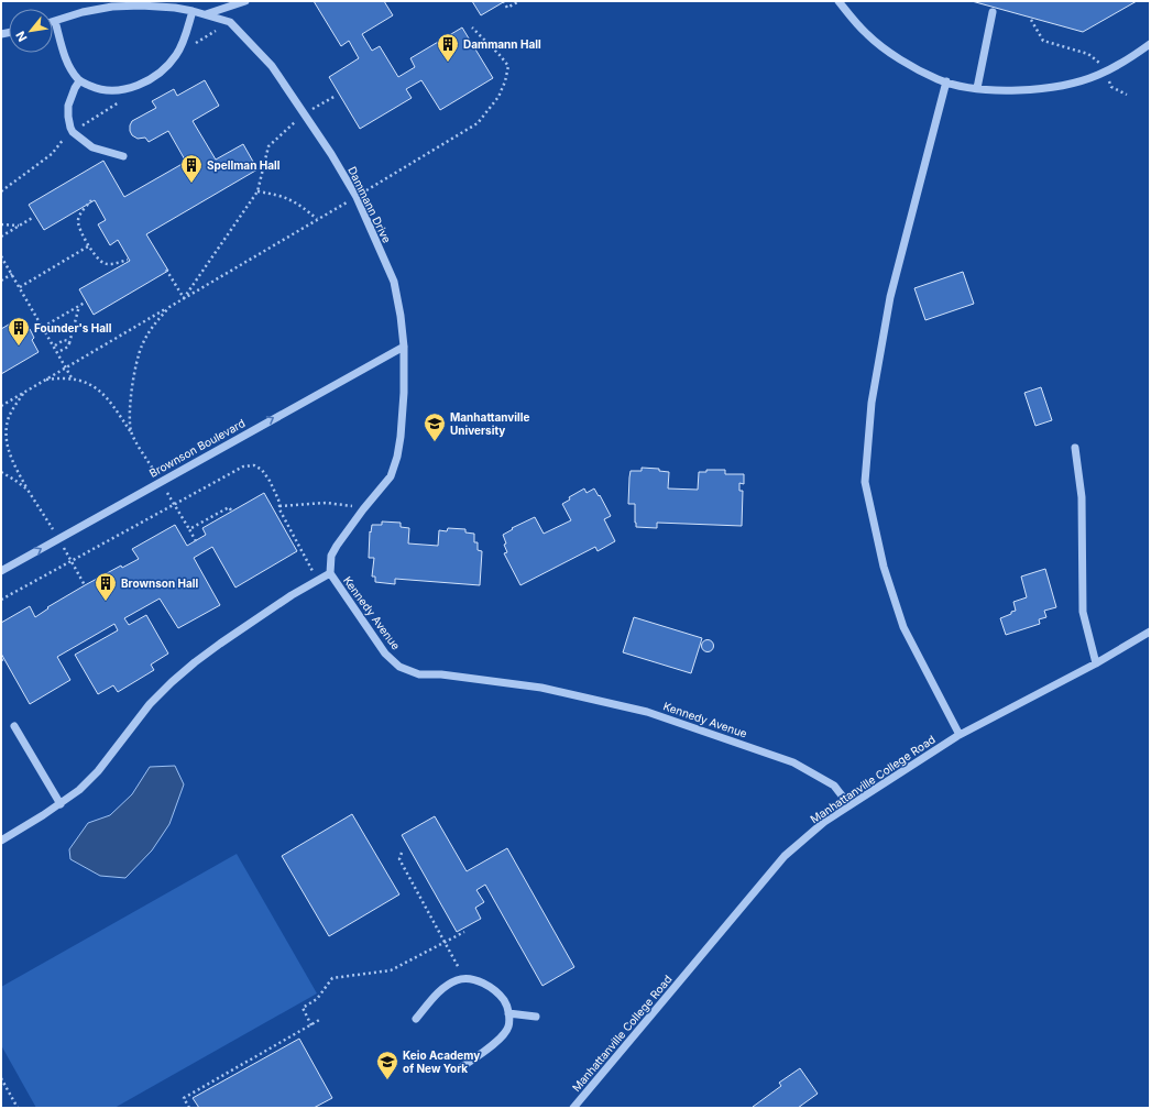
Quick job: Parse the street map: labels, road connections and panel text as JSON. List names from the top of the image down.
{
  "streets": {
    "street": [
      "Dammann Drive",
      "Brownson Boulevard",
      "Kennedy Avenue",
      "Manhattanville College Road"
    ]
  },
  "crossings": [
    ["Dammann Drive", "Brownson Boulevard"],
    ["Dammann Drive", "Kennedy Avenue"],
    ["Kennedy Avenue", "Manhattanville College Road"]
  ],
  "one_way": ["Brownson Boulevard"],
  "places": {
    "building": [
      "Dammann Hall",
      "Spellman Hall",
      "Founder's Hall",
      "Brownson Hall"
    ],
    "school or university": ["Manhattanville University", "Keio Academy of New York"]
  },
  "north": "bottom left"
}
